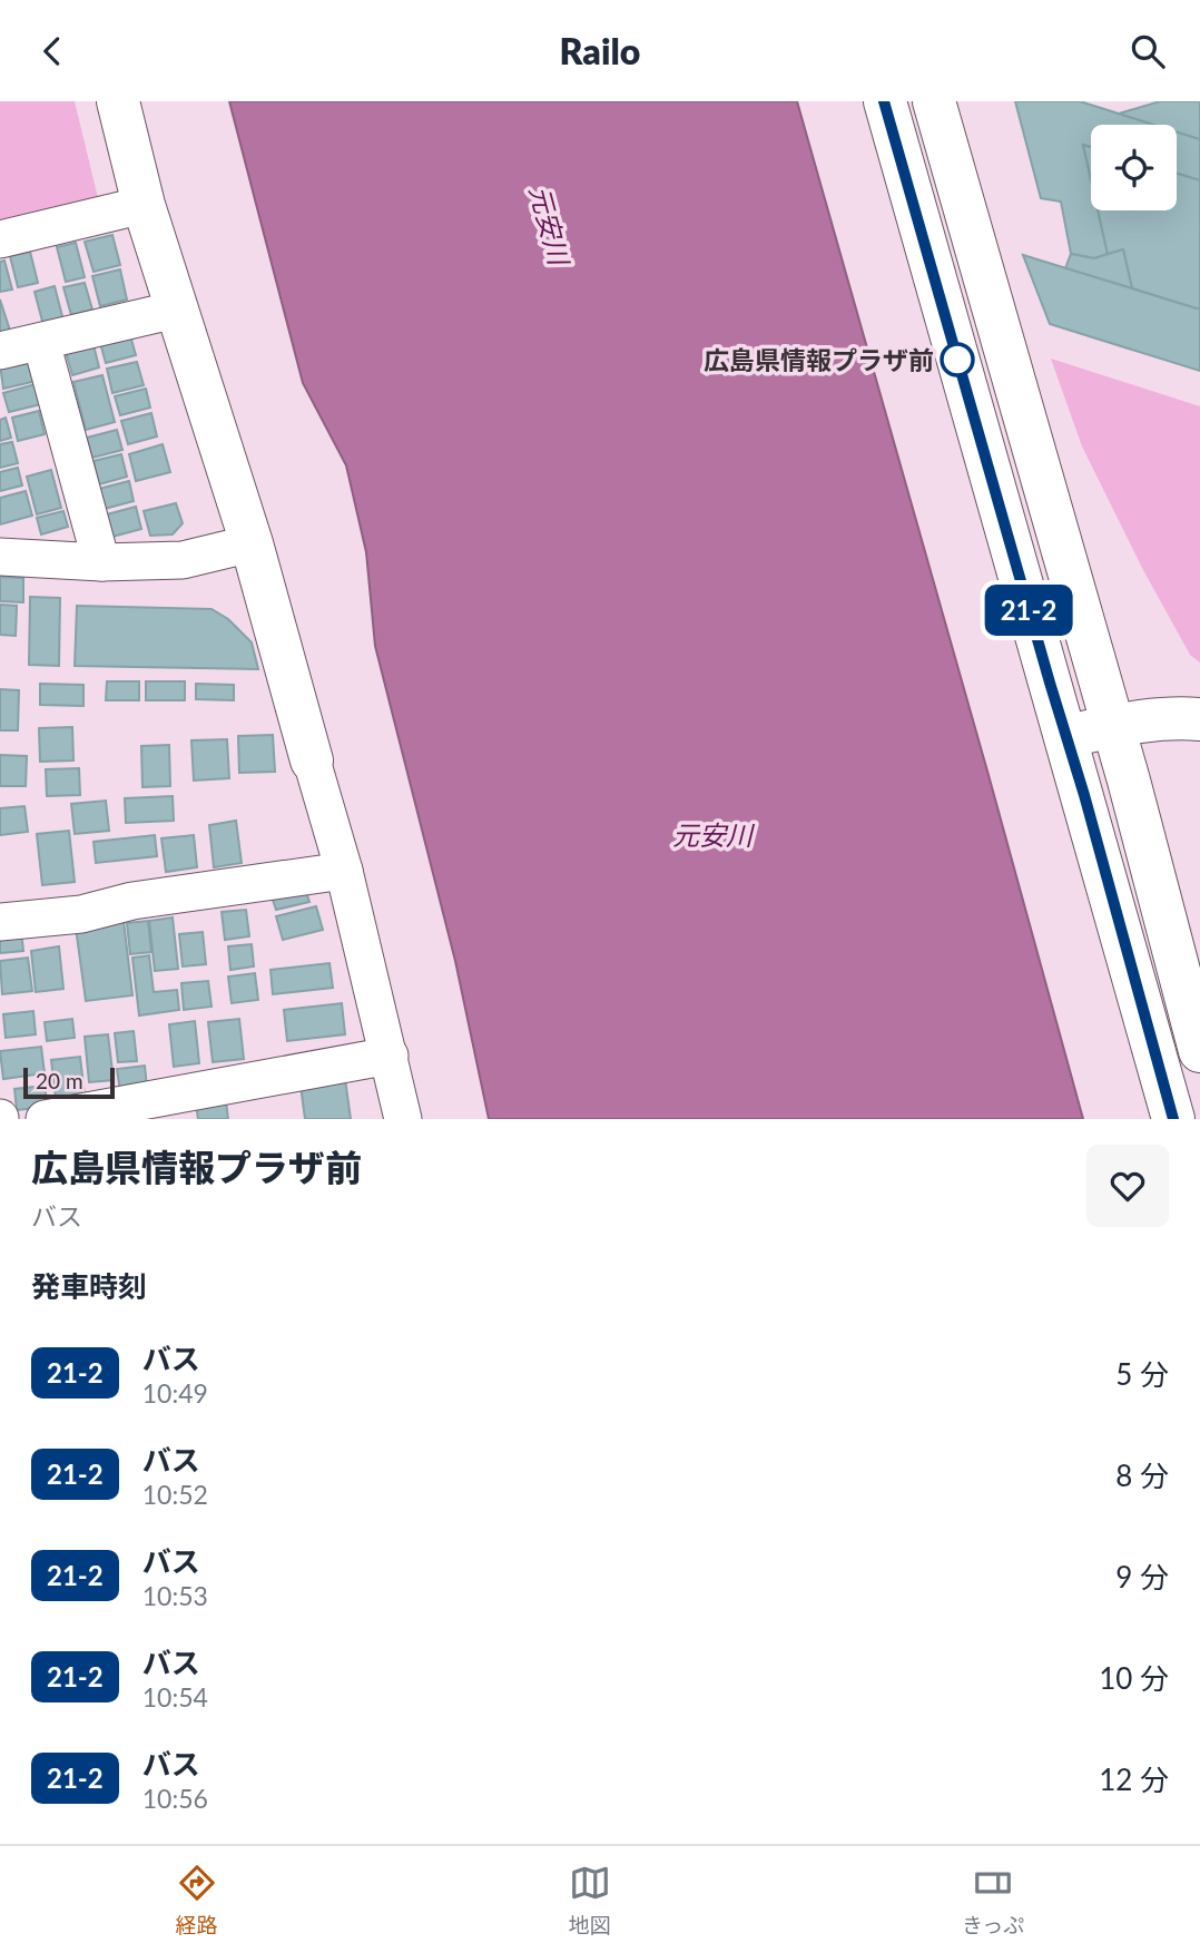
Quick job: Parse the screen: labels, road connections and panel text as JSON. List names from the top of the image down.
{
  "water": ["元安川"],
  "places": ["広島県情報プラザ前"],
  "lines": ["bus line 21-2"],
  "scale_bar": "20 m",
  "page": {
    "header": "Railo",
    "on_map": "21-2",
    "scale": "20 m",
    "heading": [
      ["広島県情報プラザ前", "バス"],
      "発車時刻"
    ],
    "list": [
      {
        "mark": "21-2",
        "name": "バス",
        "note": "10:49",
        "value": "5 分"
      },
      {
        "mark": "21-2",
        "name": "バス",
        "note": "10:52",
        "value": "8 分"
      },
      {
        "mark": "21-2",
        "name": "バス",
        "note": "10:53",
        "value": "9 分"
      },
      {
        "mark": "21-2",
        "name": "バス",
        "note": "10:54",
        "value": "10 分"
      },
      {
        "mark": "21-2",
        "name": "バス",
        "note": "10:56",
        "value": "12 分"
      }
    ],
    "tabs": ["経路", "地図", "きっぷ"]
  }
}
